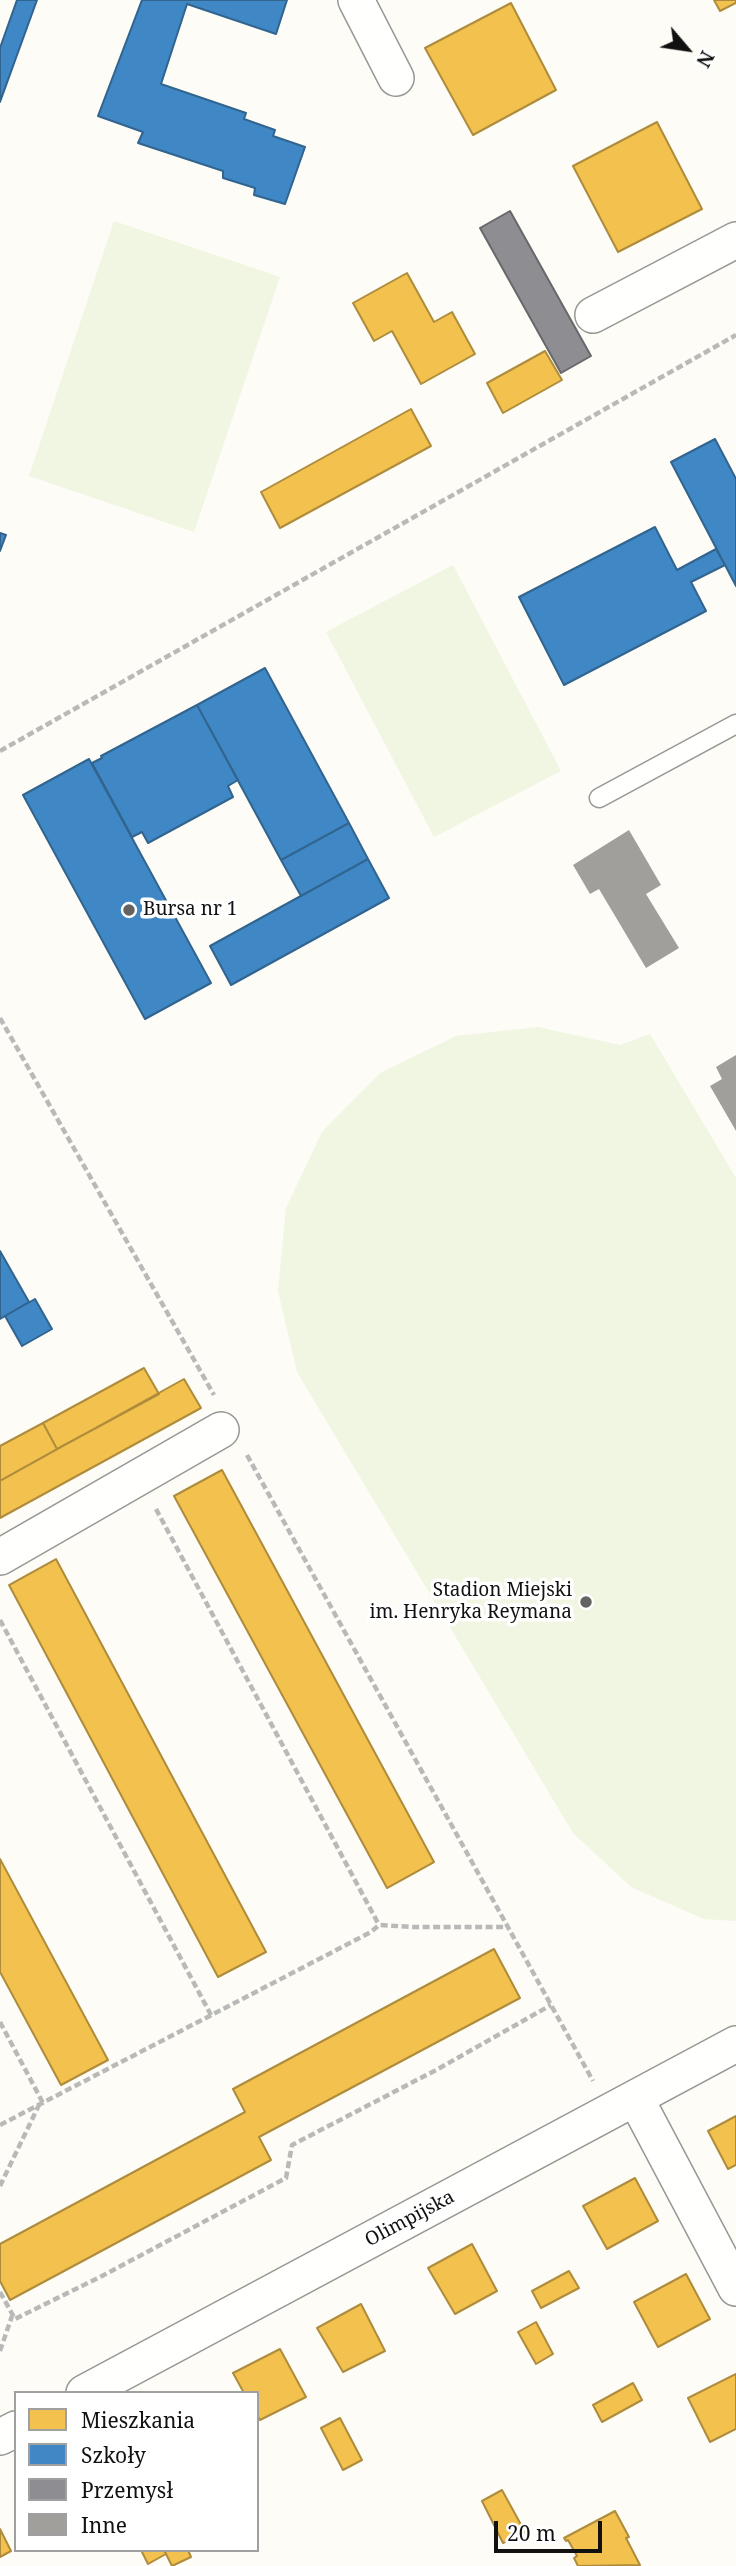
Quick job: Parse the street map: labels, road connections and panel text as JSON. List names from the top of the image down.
{
  "streets": {
    "street": ["Olimpijska"]
  },
  "places": ["Bursa nr 1", "Stadion Miejski im. Henryka Reymana"],
  "legend": [
    "Mieszkania",
    "Szkoły",
    "Przemysł",
    "Inne"
  ],
  "scale_bar": "20 m",
  "north": "bottom right"
}
